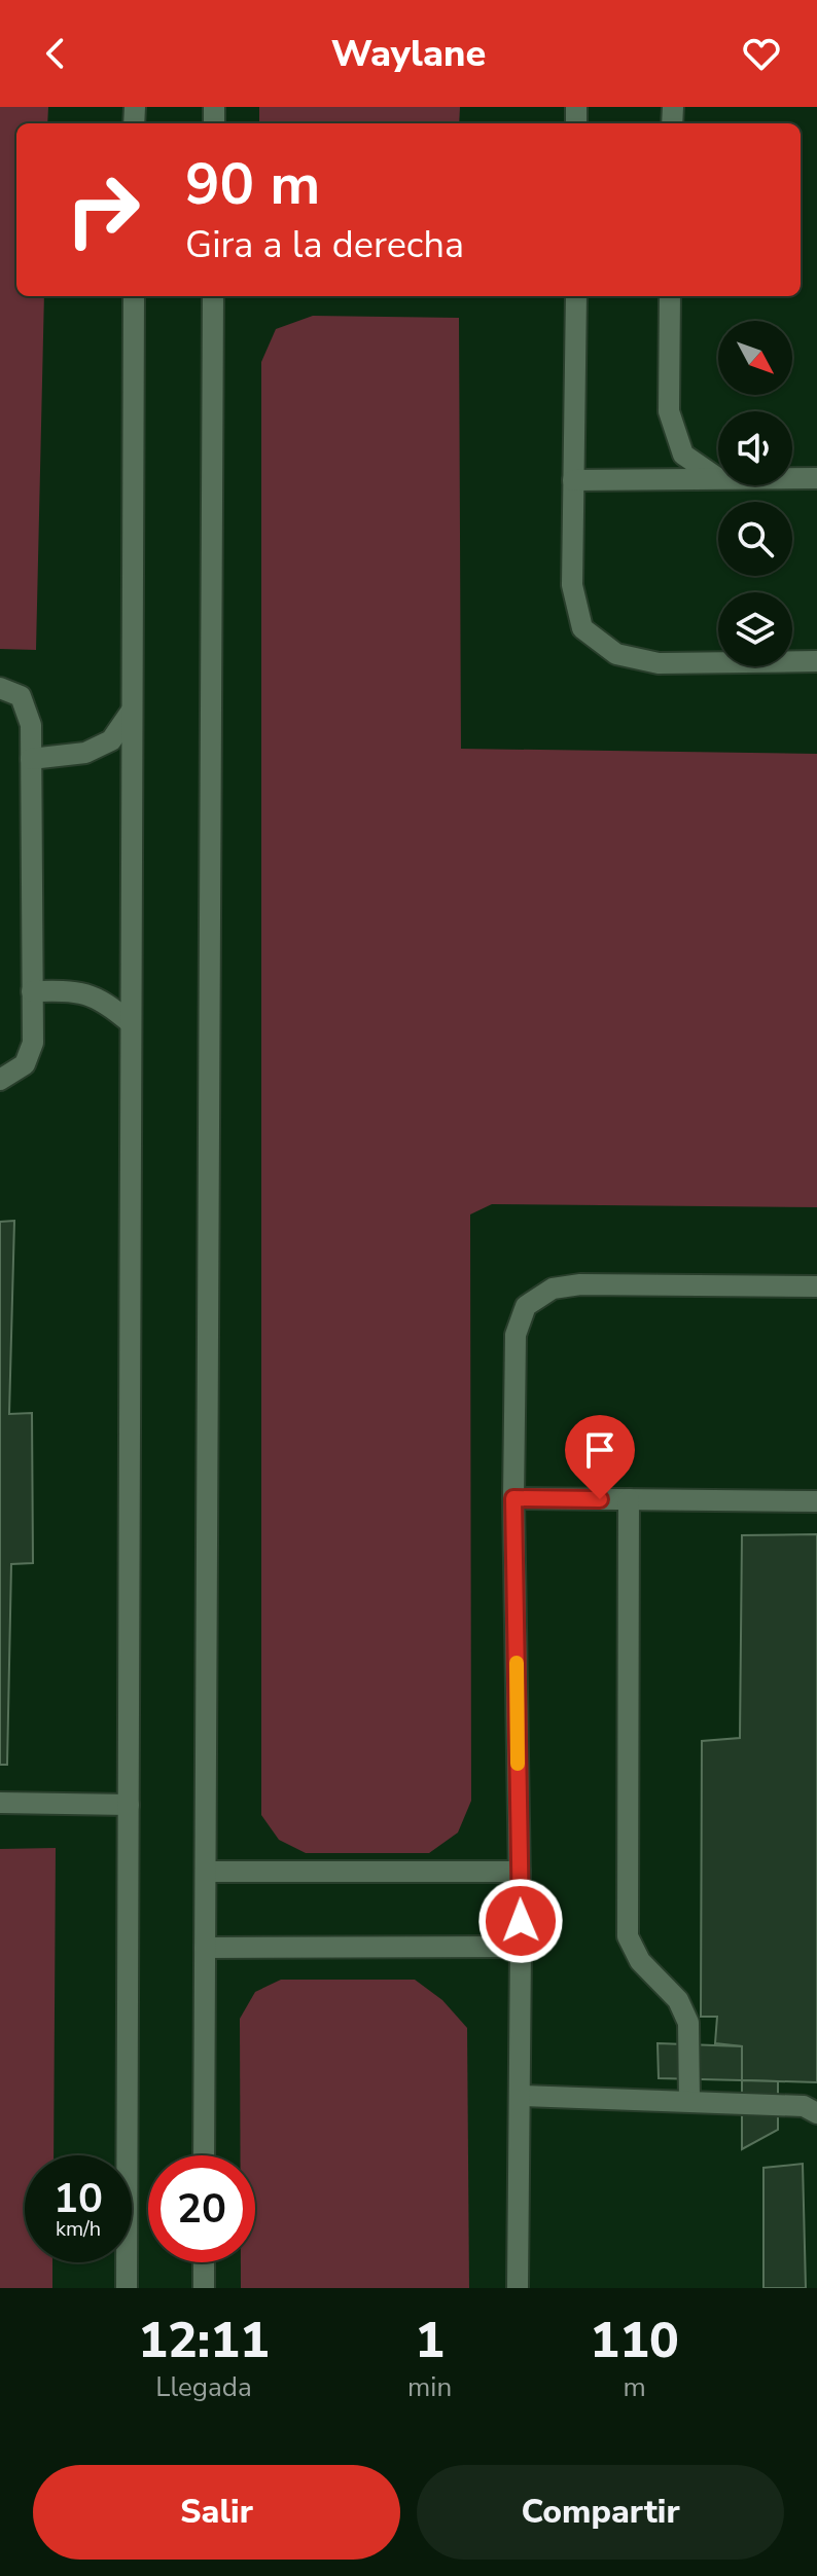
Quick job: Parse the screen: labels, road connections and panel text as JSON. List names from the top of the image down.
{
  "north": "bottom right",
  "page": {
    "header": "Waylane",
    "turn": ["90 m", "Gira a la derecha"],
    "speed": "10 km/h",
    "limit": "20",
    "eta": [
      "12:11",
      "Llegada",
      "1",
      "min",
      "110",
      "m"
    ],
    "buttons": ["Salir", "Compartir"]
  }
}
